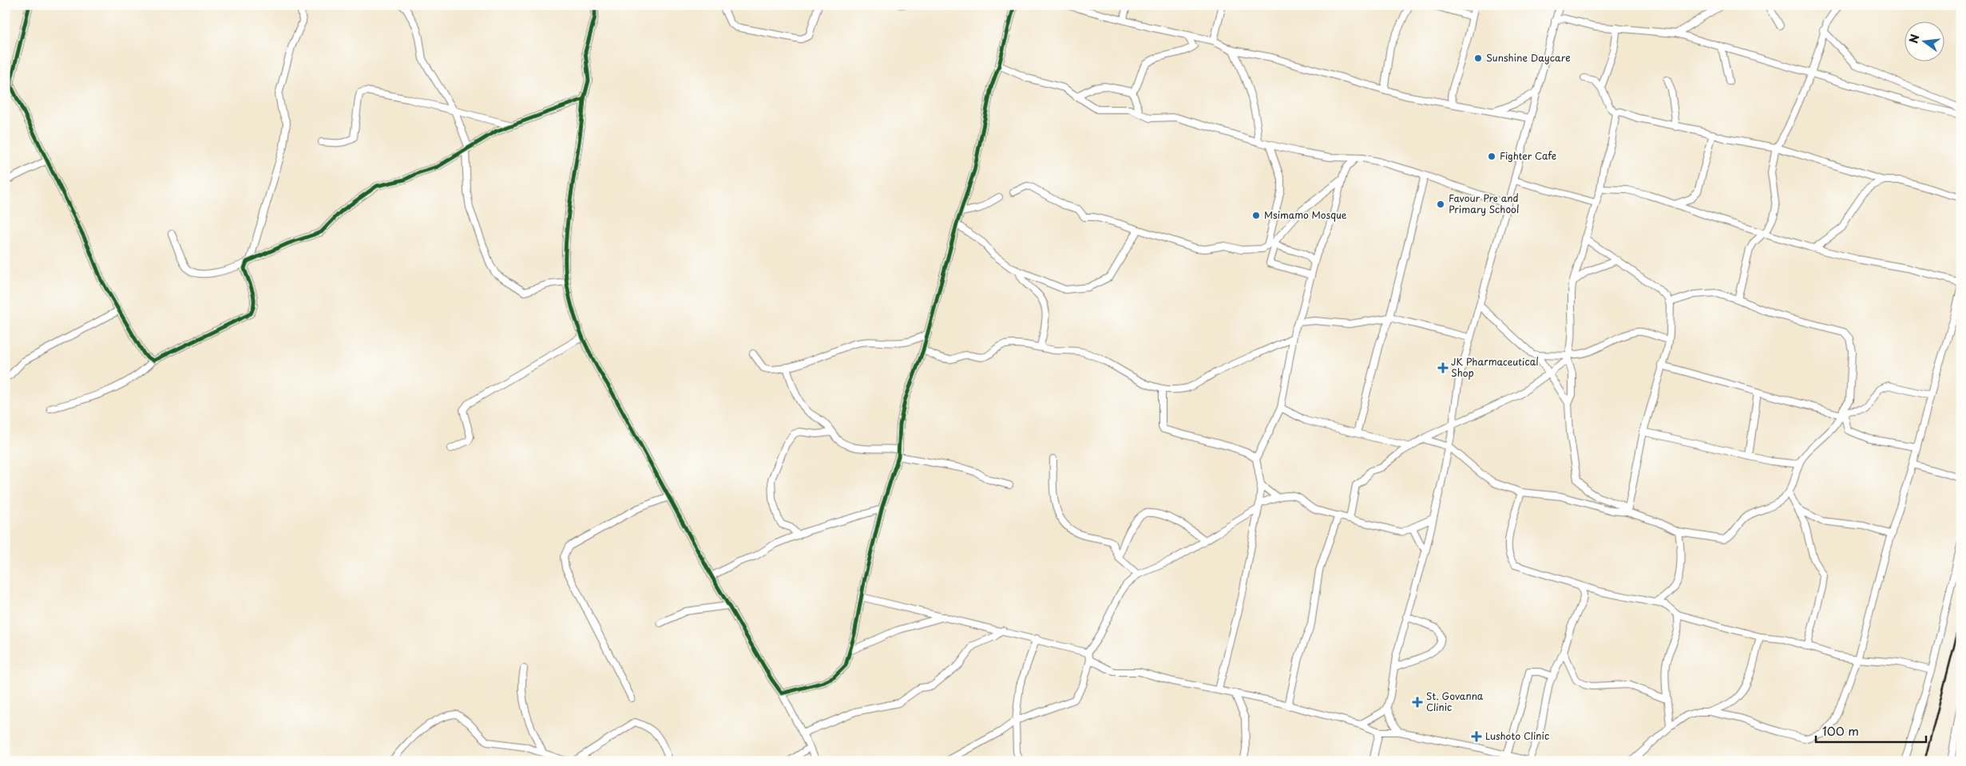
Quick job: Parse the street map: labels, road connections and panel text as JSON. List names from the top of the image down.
{
  "places": {
    "other": [
      "Sunshine Daycare",
      "Fighter Cafe",
      "Favour Pre and Primary School",
      "Msimamo Mosque"
    ],
    "health": ["JK Pharmaceutical Shop", "St. Govanna Clinic", "Lushoto Clinic"]
  },
  "scale_bar": "100 m",
  "north": "left"
}
